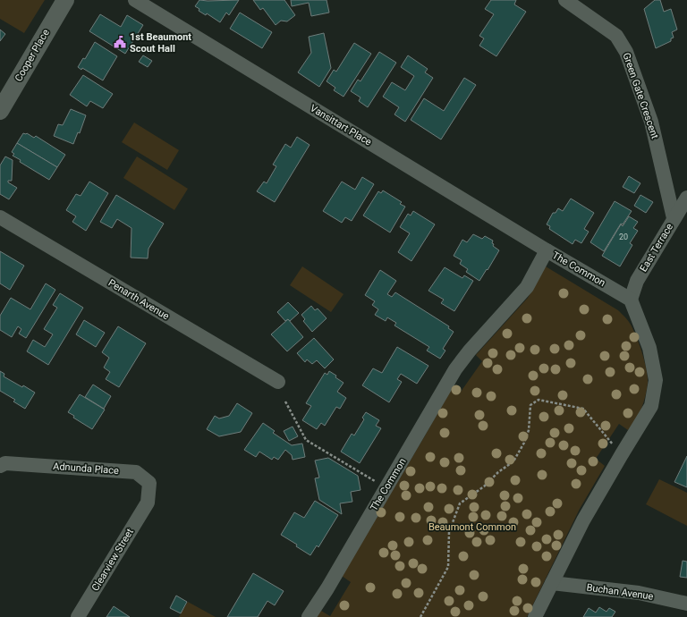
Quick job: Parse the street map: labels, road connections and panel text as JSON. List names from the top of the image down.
{
  "streets": {
    "street": [
      "Cooper Place",
      "Green Gate Crescent",
      "Vansittart Place",
      "East Terrace",
      "The Common",
      "Penarth Avenue",
      "Adnunda Place",
      "Clearview Street",
      "Buchan Avenue"
    ]
  },
  "crossings": [
    ["Green Gate Crescent", "East Terrace"],
    ["Vansittart Place", "The Common"],
    ["East Terrace", "The Common"],
    ["Adnunda Place", "Clearview Street"]
  ],
  "parks": ["Beaumont Common"],
  "places": {
    "public building": ["1st Beaumont Scout Hall"]
  },
  "house_numbers": ["20"]
}
